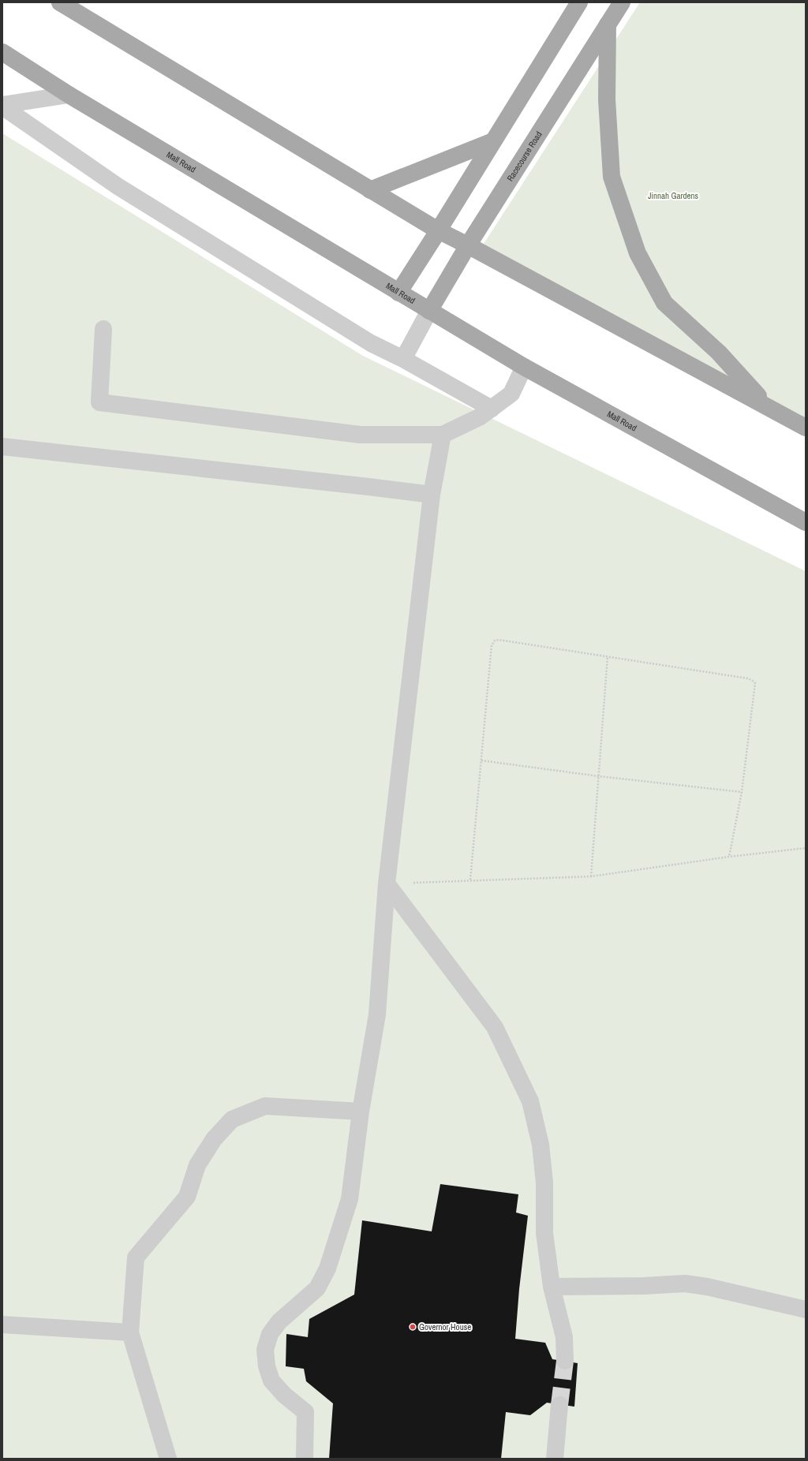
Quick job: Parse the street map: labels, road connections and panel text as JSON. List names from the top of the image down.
{
  "streets": {
    "main road": ["Racecourse Road", "Mall Road"]
  },
  "crossings": [
    ["Racecourse Road", "Mall Road"]
  ],
  "parks": ["Jinnah Gardens"],
  "places": ["Governor House"]
}
